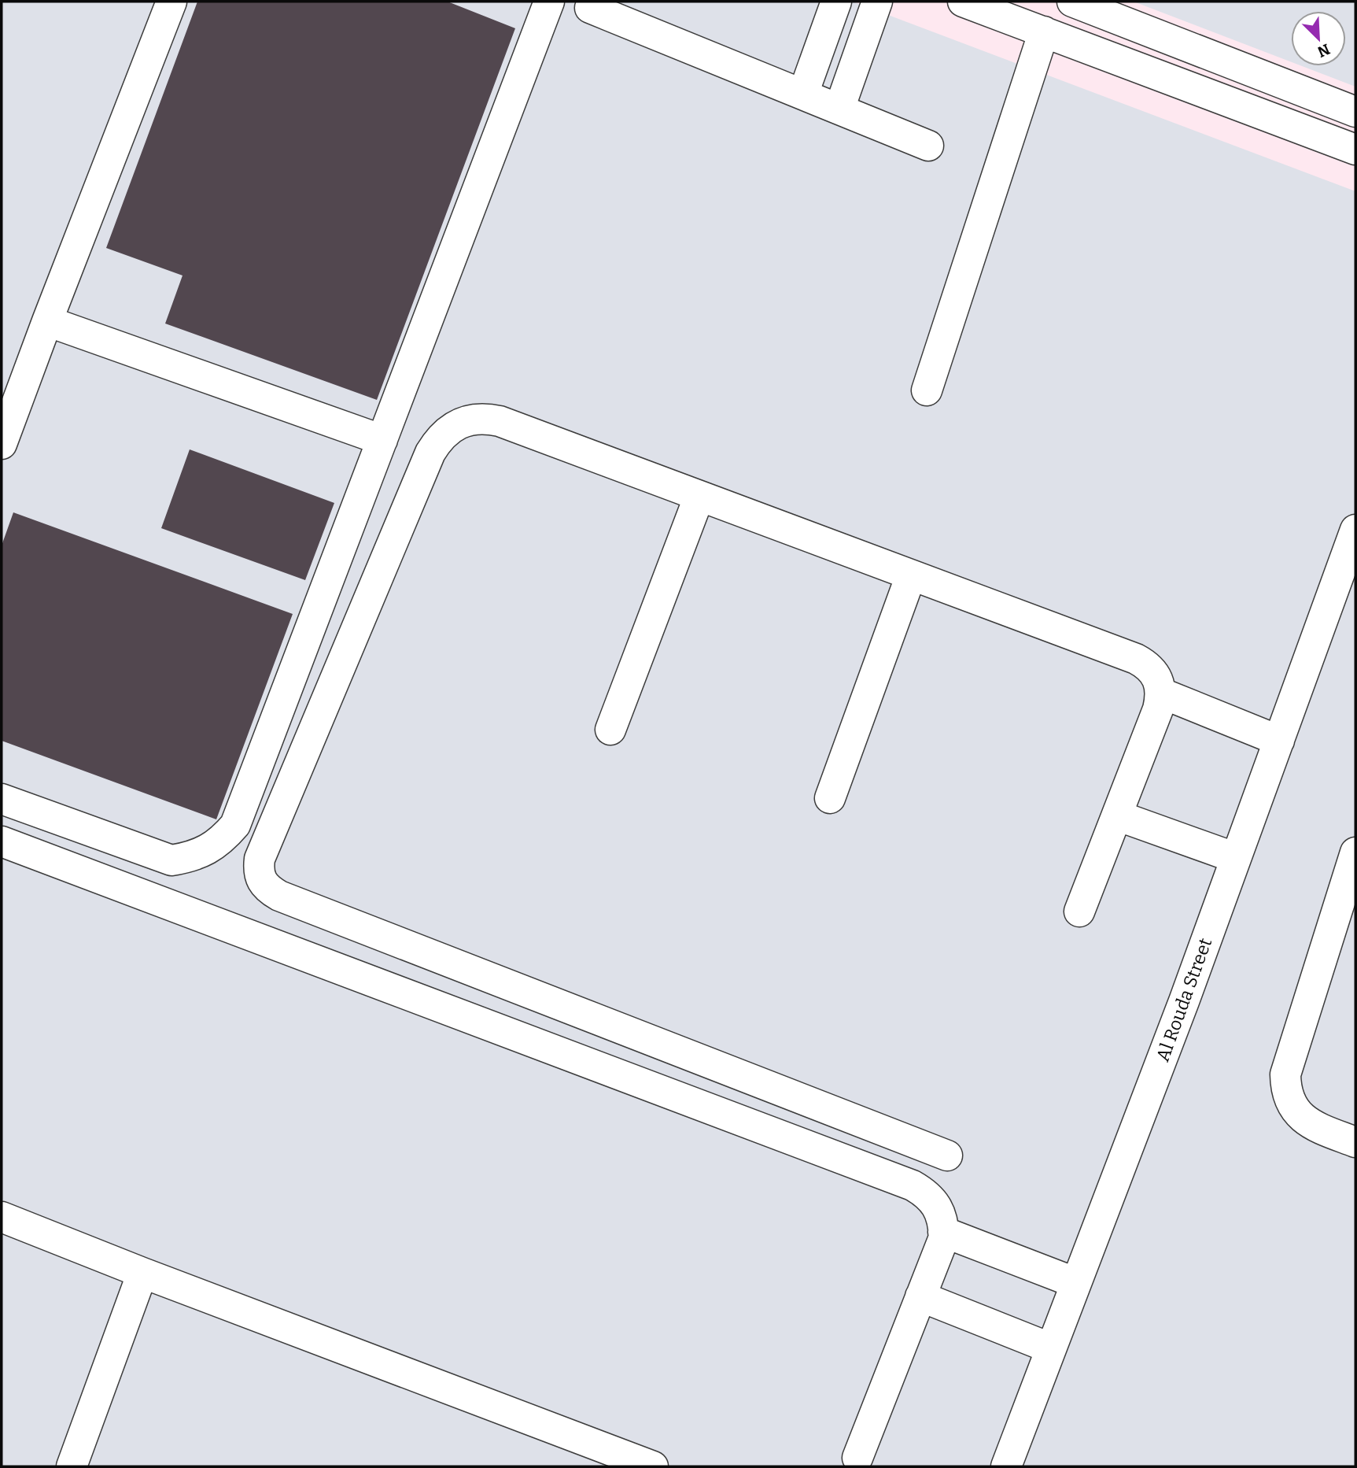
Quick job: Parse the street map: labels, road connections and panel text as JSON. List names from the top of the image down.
{
  "streets": {
    "street": ["Al Rouda Street"]
  },
  "north": "bottom right"
}
